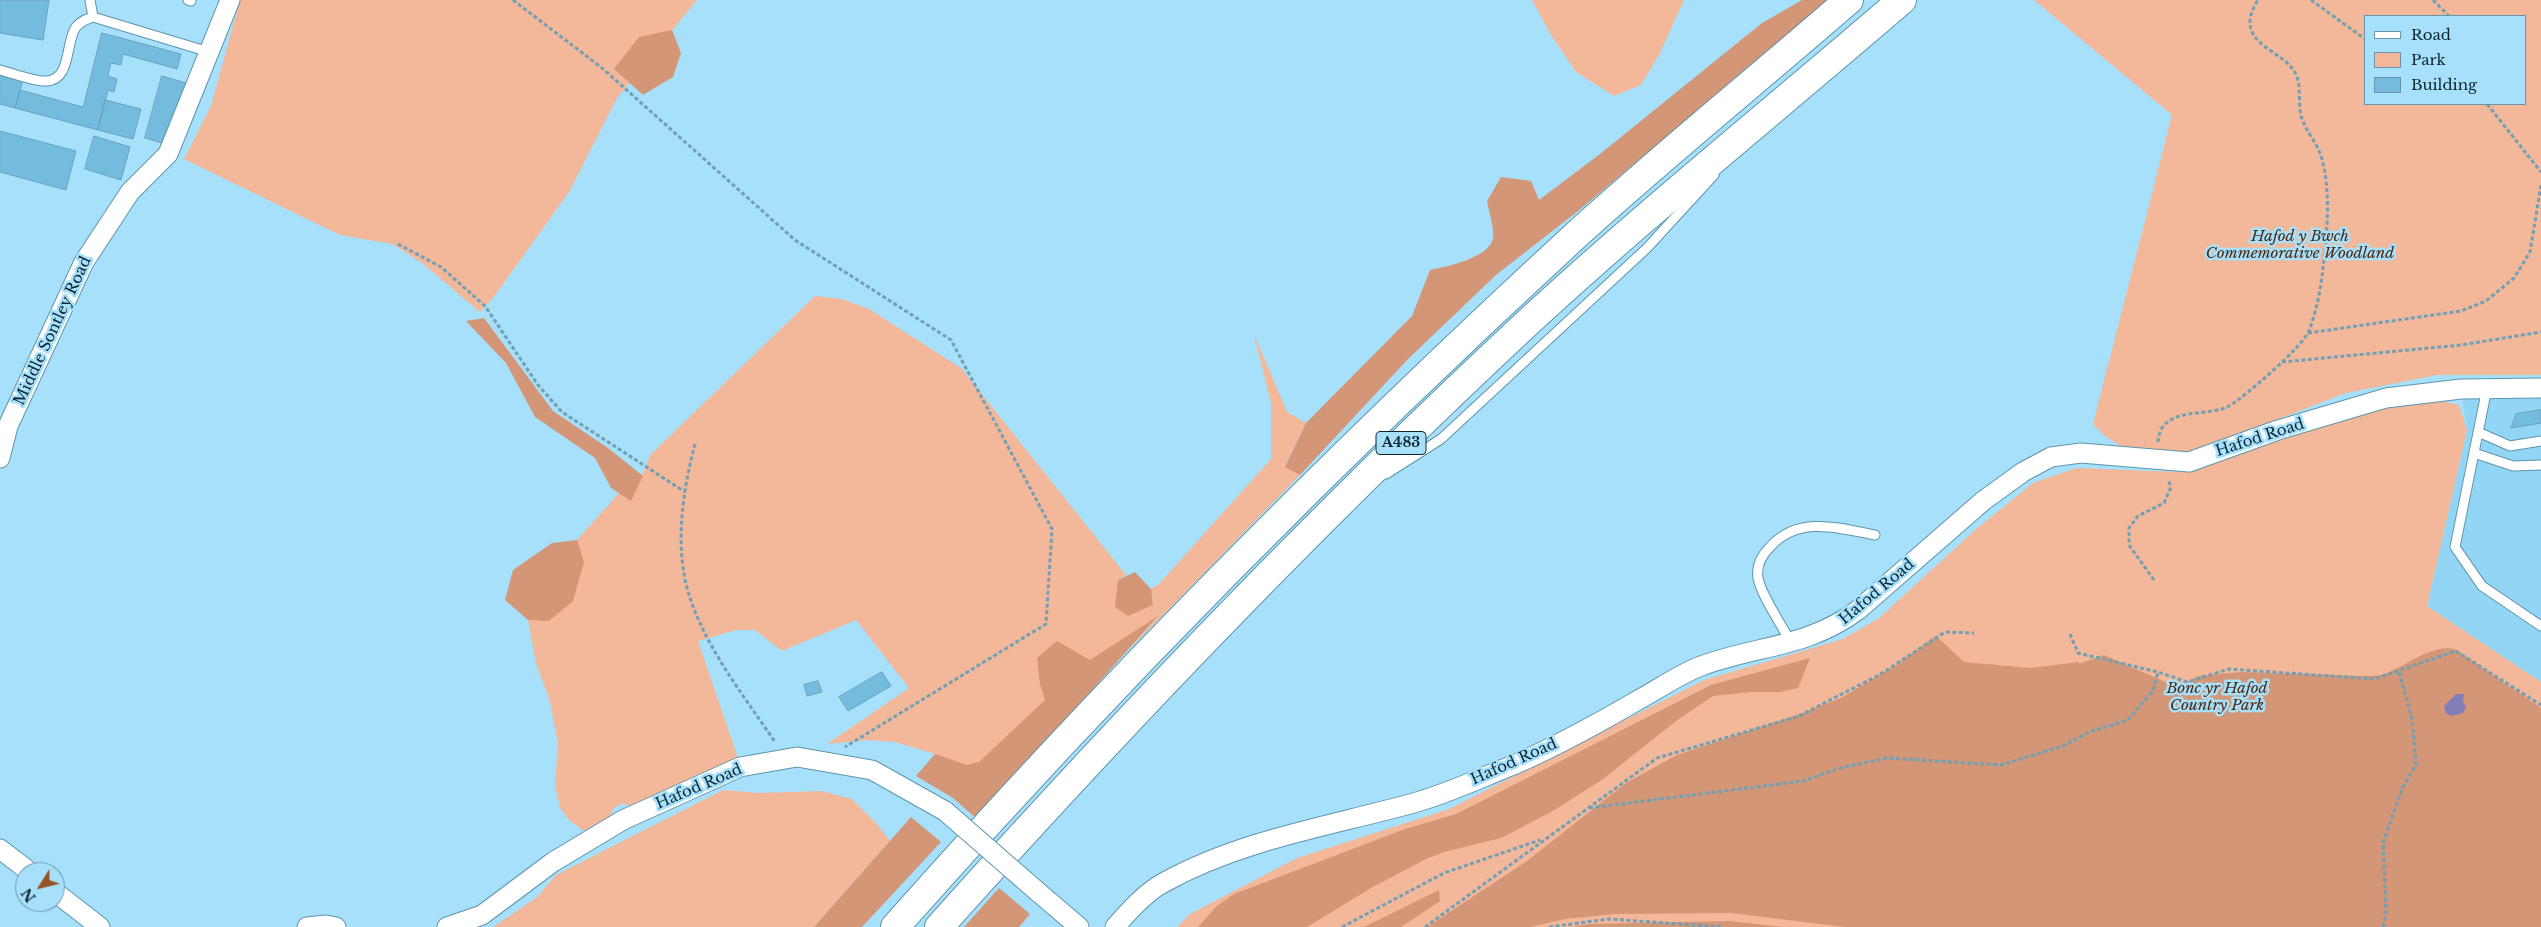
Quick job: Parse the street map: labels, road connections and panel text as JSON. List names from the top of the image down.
{
  "streets": {
    "highway": ["A483"],
    "street": ["Middle Sontley Road", "Hafod Road"]
  },
  "parks": ["Hafod y Bwch Commemorative Woodland", "Bonc yr Hafod Country Park"],
  "legend": ["Road", "Park", "Building"],
  "north": "bottom left"
}
